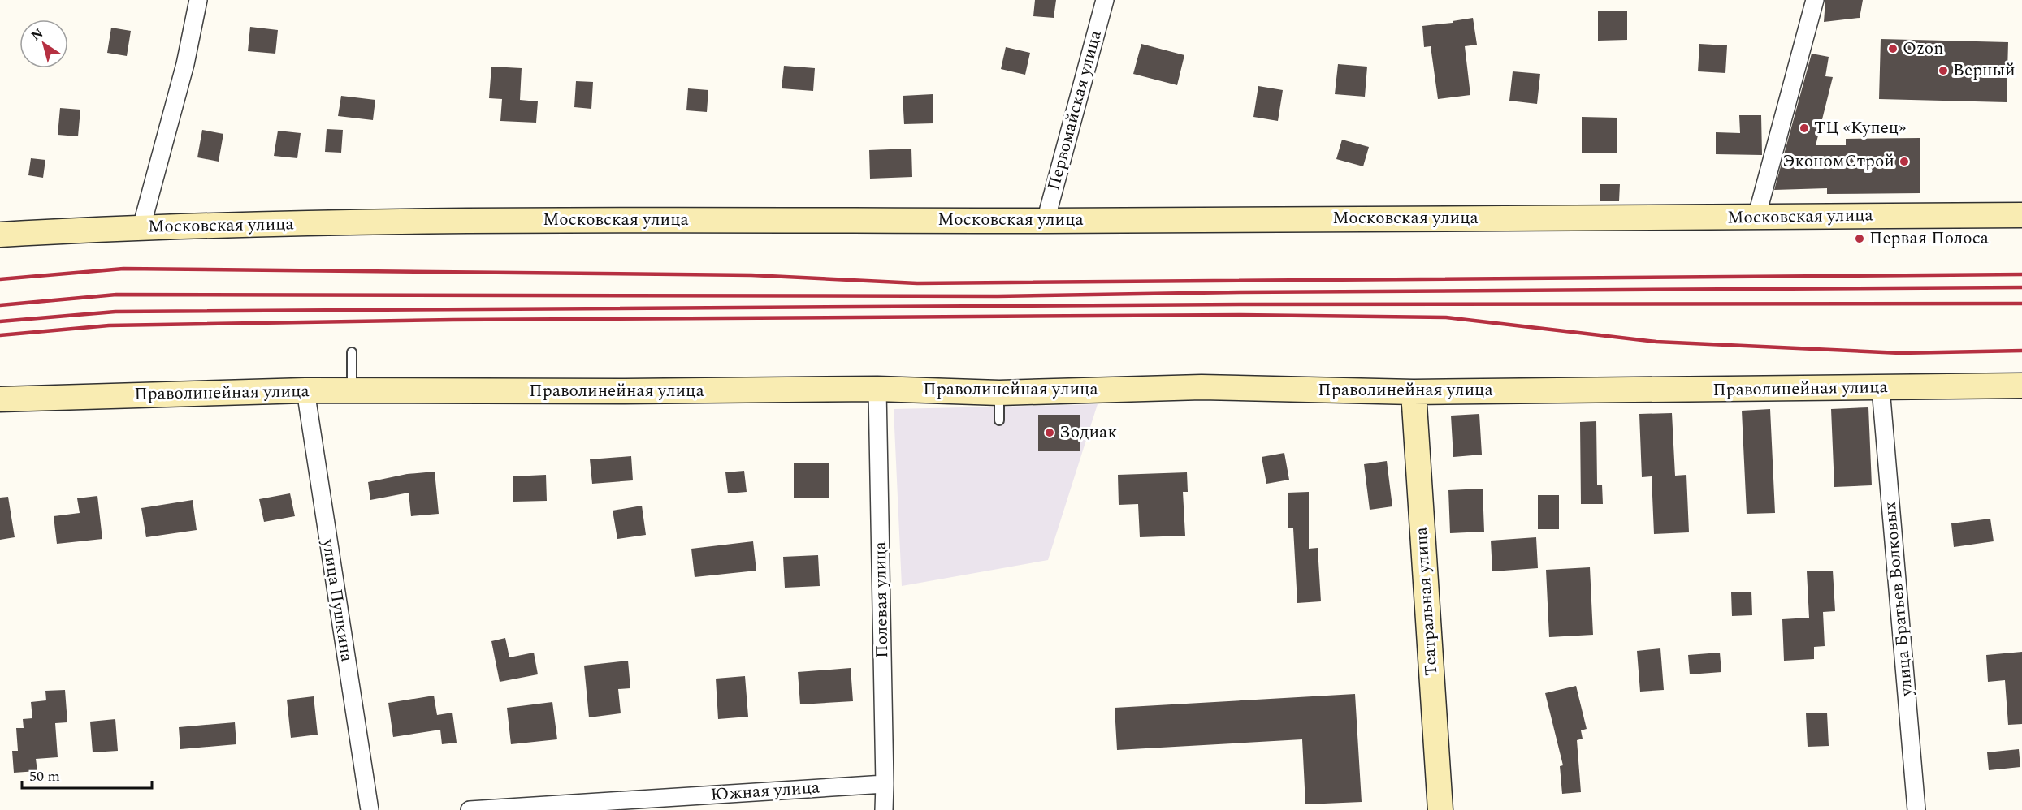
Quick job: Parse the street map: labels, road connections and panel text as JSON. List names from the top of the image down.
{
  "streets": {
    "main road": ["Московская улица", "Праволинейная улица", "Театральная улица"],
    "street": [
      "Первомайская улица",
      "улица Братьев Волковых",
      "Полевая улица",
      "улица Пушкина",
      "Южная улица"
    ]
  },
  "crossings": [
    ["Первомайская улица", "Московская улица"],
    ["Праволинейная улица", "улица Братьев Волковых"],
    ["Праволинейная улица", "Полевая улица"],
    ["Праволинейная улица", "улица Пушкина"],
    ["Праволинейная улица", "Театральная улица"],
    ["Полевая улица", "Южная улица"]
  ],
  "places": [
    "Ozon",
    "Верный",
    "ТЦ «Купец»",
    "ЭкономСтрой",
    "Первая Полоса",
    "Зодиак"
  ],
  "scale_bar": "50 m",
  "north": "top left"
}
